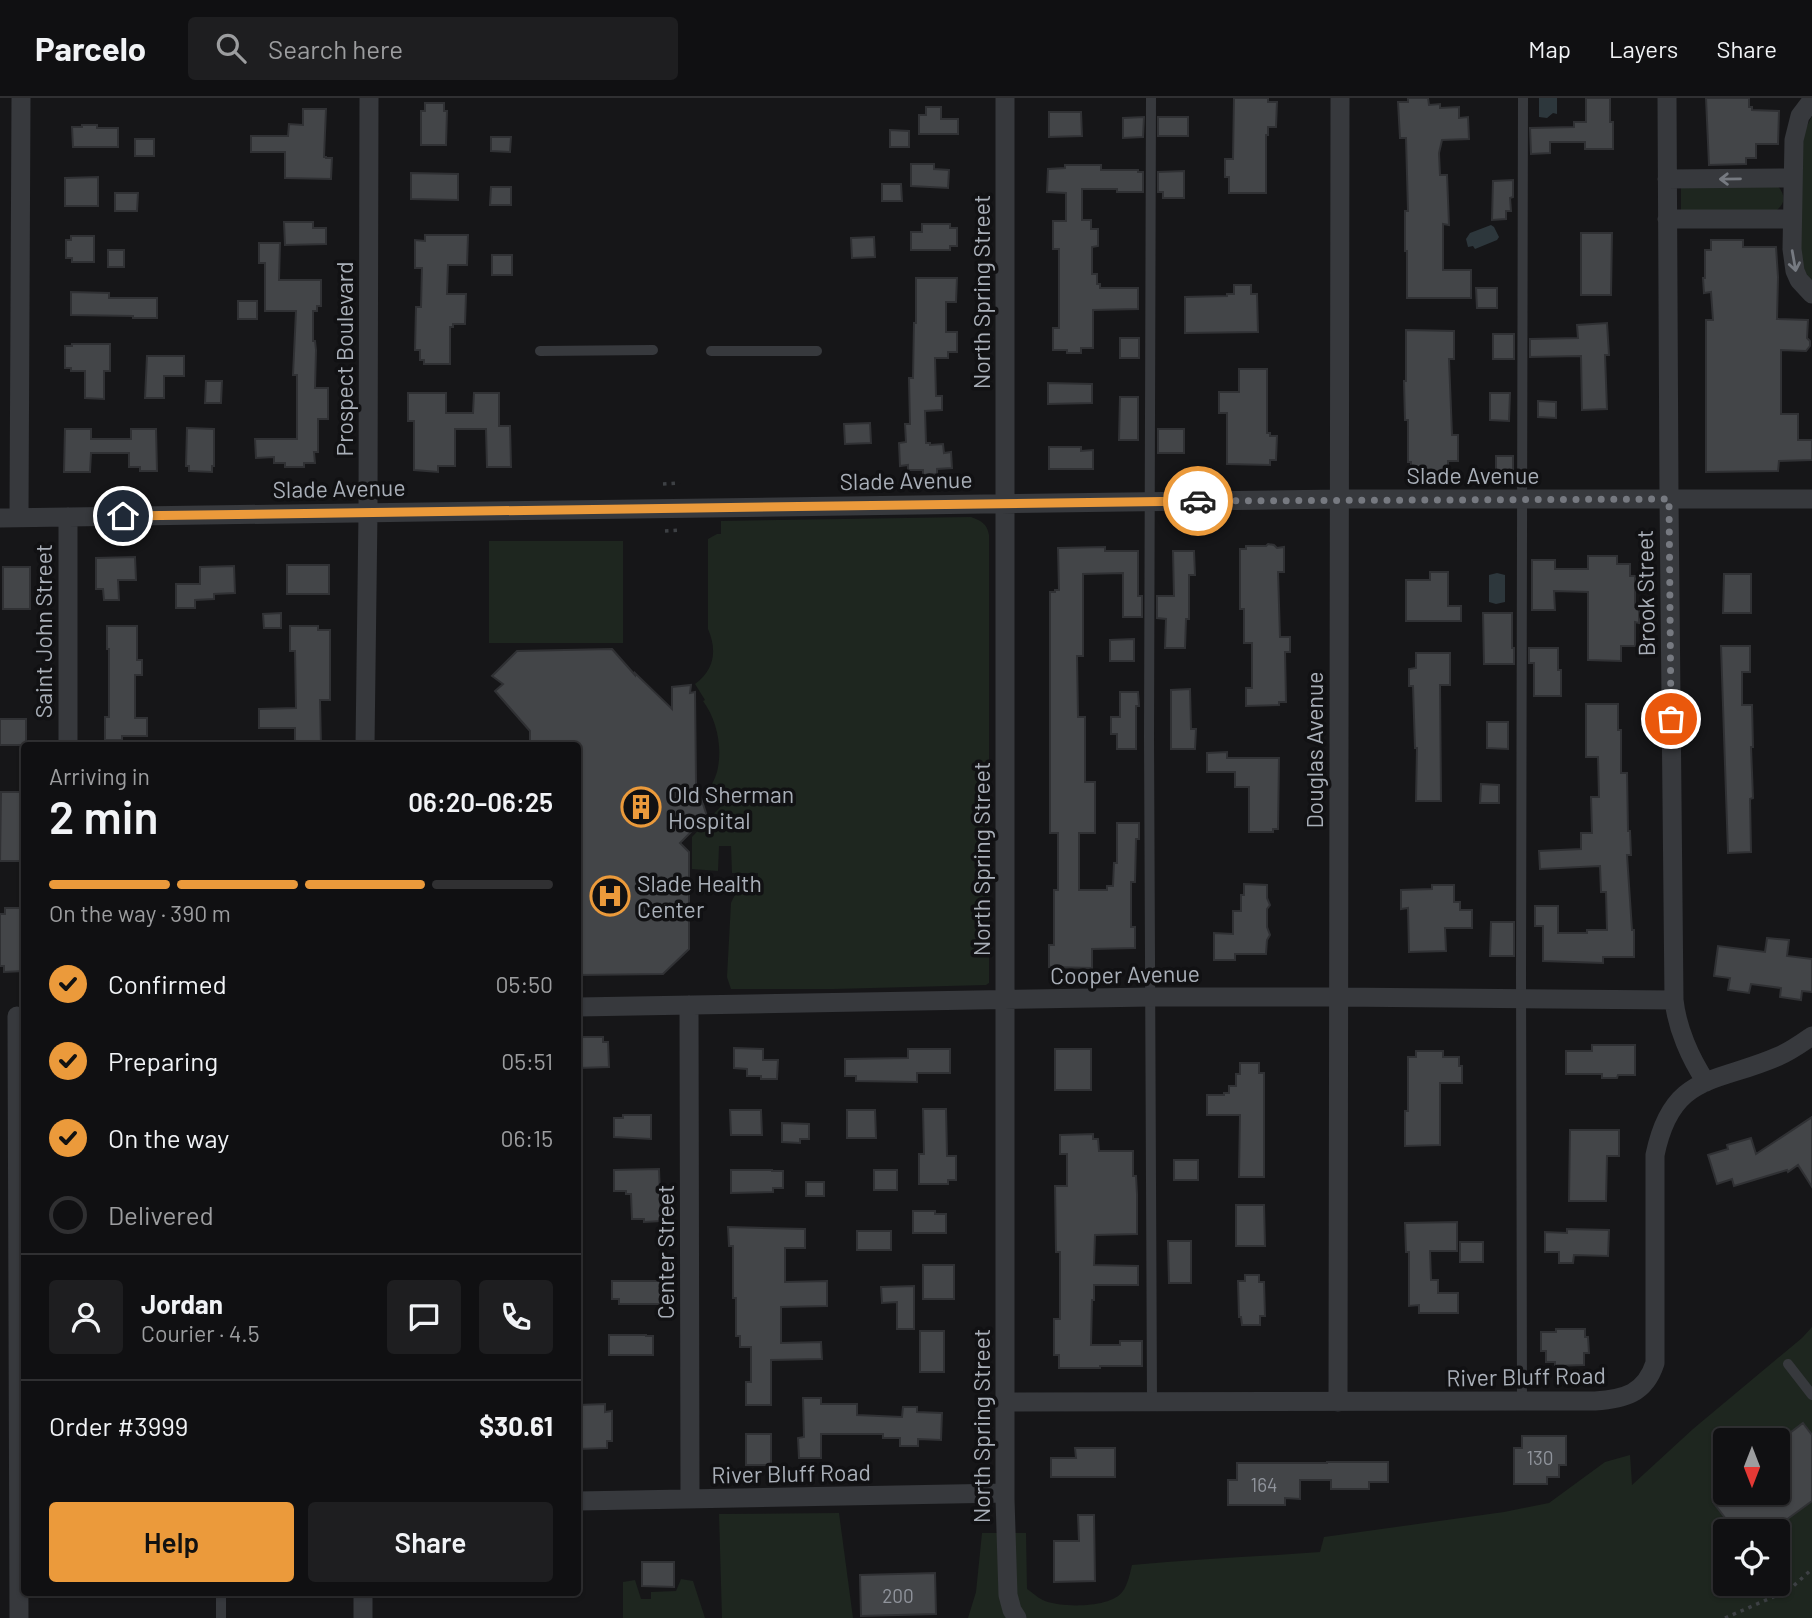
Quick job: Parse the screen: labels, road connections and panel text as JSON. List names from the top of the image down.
{
  "streets": {
    "street": [
      "North Spring Street",
      "Prospect Boulevard",
      "Slade Avenue",
      "Brook Street",
      "Saint John Street",
      "Douglas Avenue",
      "Cooper Avenue",
      "Center Street",
      "River Bluff Road"
    ]
  },
  "crossings": [
    ["North Spring Street", "Slade Avenue"],
    ["North Spring Street", "Cooper Avenue"],
    ["North Spring Street", "River Bluff Road"],
    ["Prospect Boulevard", "Slade Avenue"],
    ["Slade Avenue", "Brook Street"],
    ["Slade Avenue", "Saint John Street"],
    ["Slade Avenue", "Douglas Avenue"],
    ["Brook Street", "Cooper Avenue"],
    ["Brook Street", "River Bluff Road"],
    ["Douglas Avenue", "Cooper Avenue"],
    ["Douglas Avenue", "River Bluff Road"],
    ["Cooper Avenue", "Center Street"],
    ["Center Street", "River Bluff Road"]
  ],
  "places": {
    "building": ["Old Sherman Hospital"],
    "hospital": ["Slade Health Center"]
  },
  "house_numbers": ["130", "164", "200"],
  "north": "bottom",
  "page": {
    "header": "Parcelo",
    "search": "Search here",
    "nav": ["Map", "Layers", "Share"],
    "heading": ["2 min", "Arriving in", "06:20–06:25"],
    "panel": [
      "Jordan",
      "Courier · 4.5",
      "Order #3999",
      "$30.61"
    ],
    "bar": "On the way · 390 m",
    "list": [
      ["Confirmed", "05:50"],
      ["Preparing", "05:51"],
      ["On the way", "06:15"],
      "Delivered"
    ],
    "buttons": ["Help", "Share"]
  }
}
